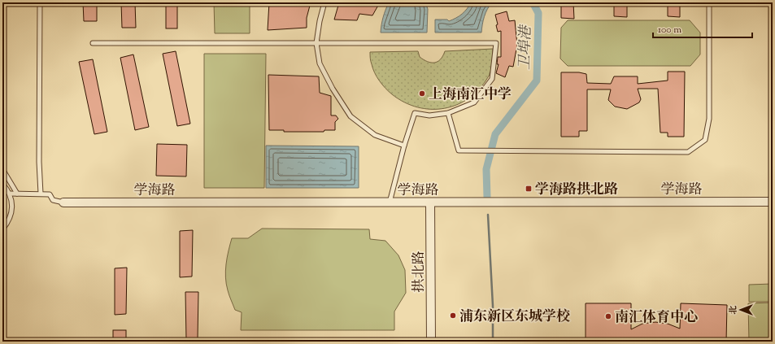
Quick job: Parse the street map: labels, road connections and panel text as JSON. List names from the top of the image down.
{
  "streets": {
    "street": ["学海路", "拱北路"]
  },
  "crossings": [
    ["学海路", "拱北路"]
  ],
  "water": ["卫埠港"],
  "places": {
    "other": ["上海南汇中学", "浦东新区东城学校", "南汇体育中心"],
    "transit": ["学海路拱北路"]
  },
  "scale_bar": "100 m",
  "north": "left"
}
